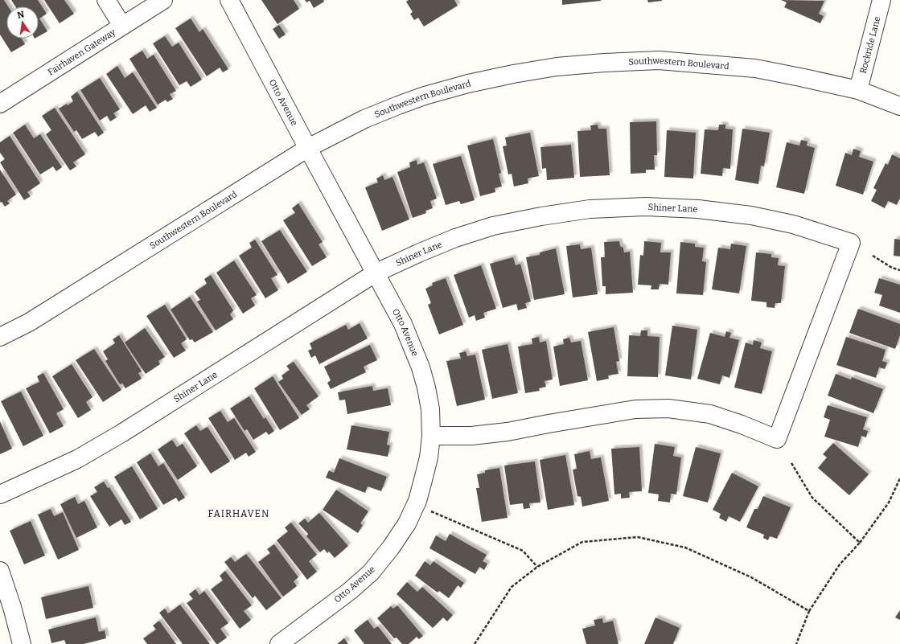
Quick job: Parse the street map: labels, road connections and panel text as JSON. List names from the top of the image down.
{
  "streets": {
    "street": [
      "Rockride Lane",
      "Fairhaven Gateway",
      "Southwestern Boulevard",
      "Otto Avenue",
      "Shiner Lane"
    ]
  },
  "crossings": [
    ["Rockride Lane", "Southwestern Boulevard"],
    ["Southwestern Boulevard", "Otto Avenue"],
    ["Otto Avenue", "Shiner Lane"]
  ],
  "districts": ["FAIRHAVEN"],
  "north": "top"
}
